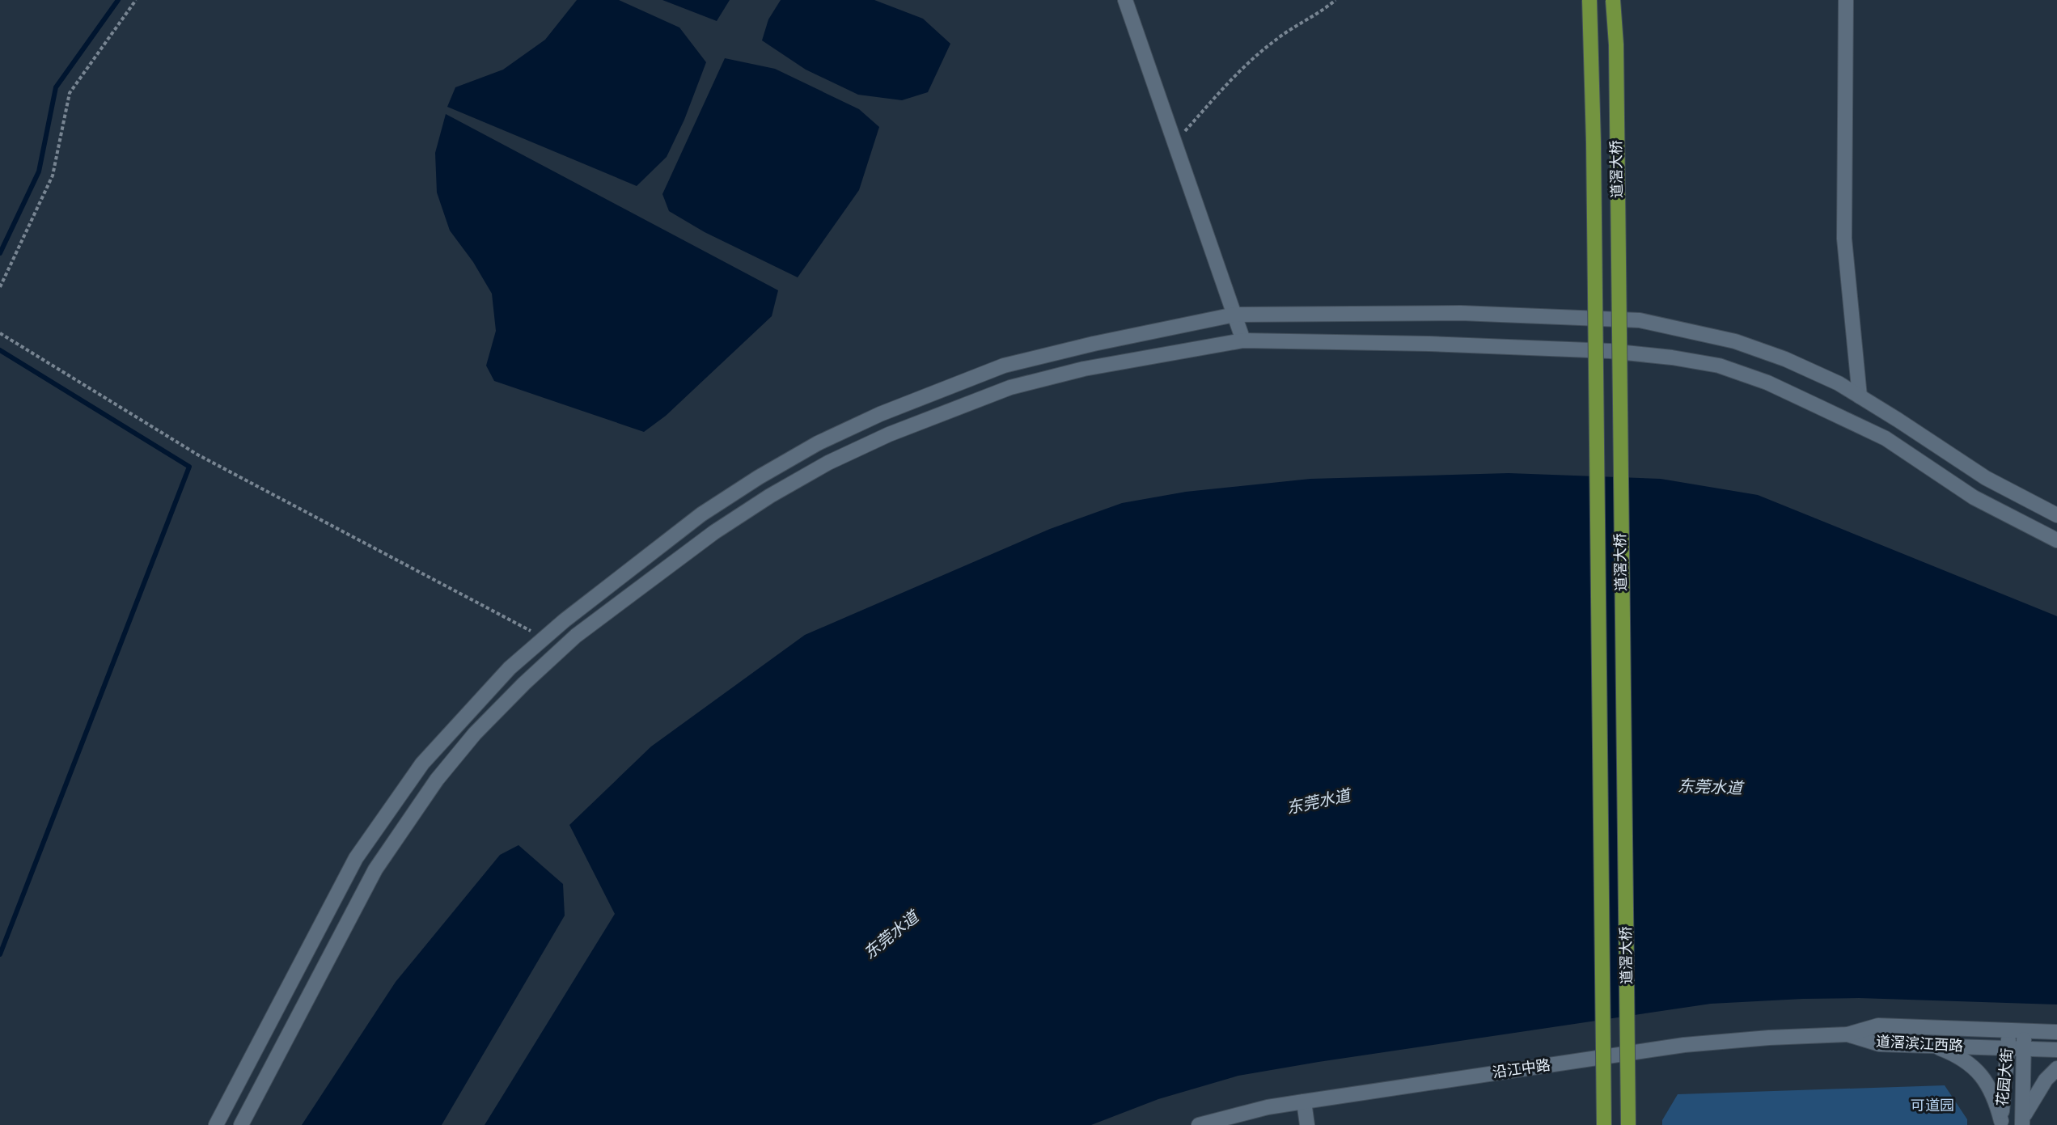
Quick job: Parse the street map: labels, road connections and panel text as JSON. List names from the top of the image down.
{
  "streets": {
    "main road": ["道滘大桥"],
    "street": ["道滘滨江西路", "沿江中路", "花园大街"]
  },
  "crossings": [
    ["道滘滨江西路", "沿江中路"],
    ["道滘滨江西路", "花园大街"]
  ],
  "water": ["东莞水道"],
  "parks": ["可道园"]
}
